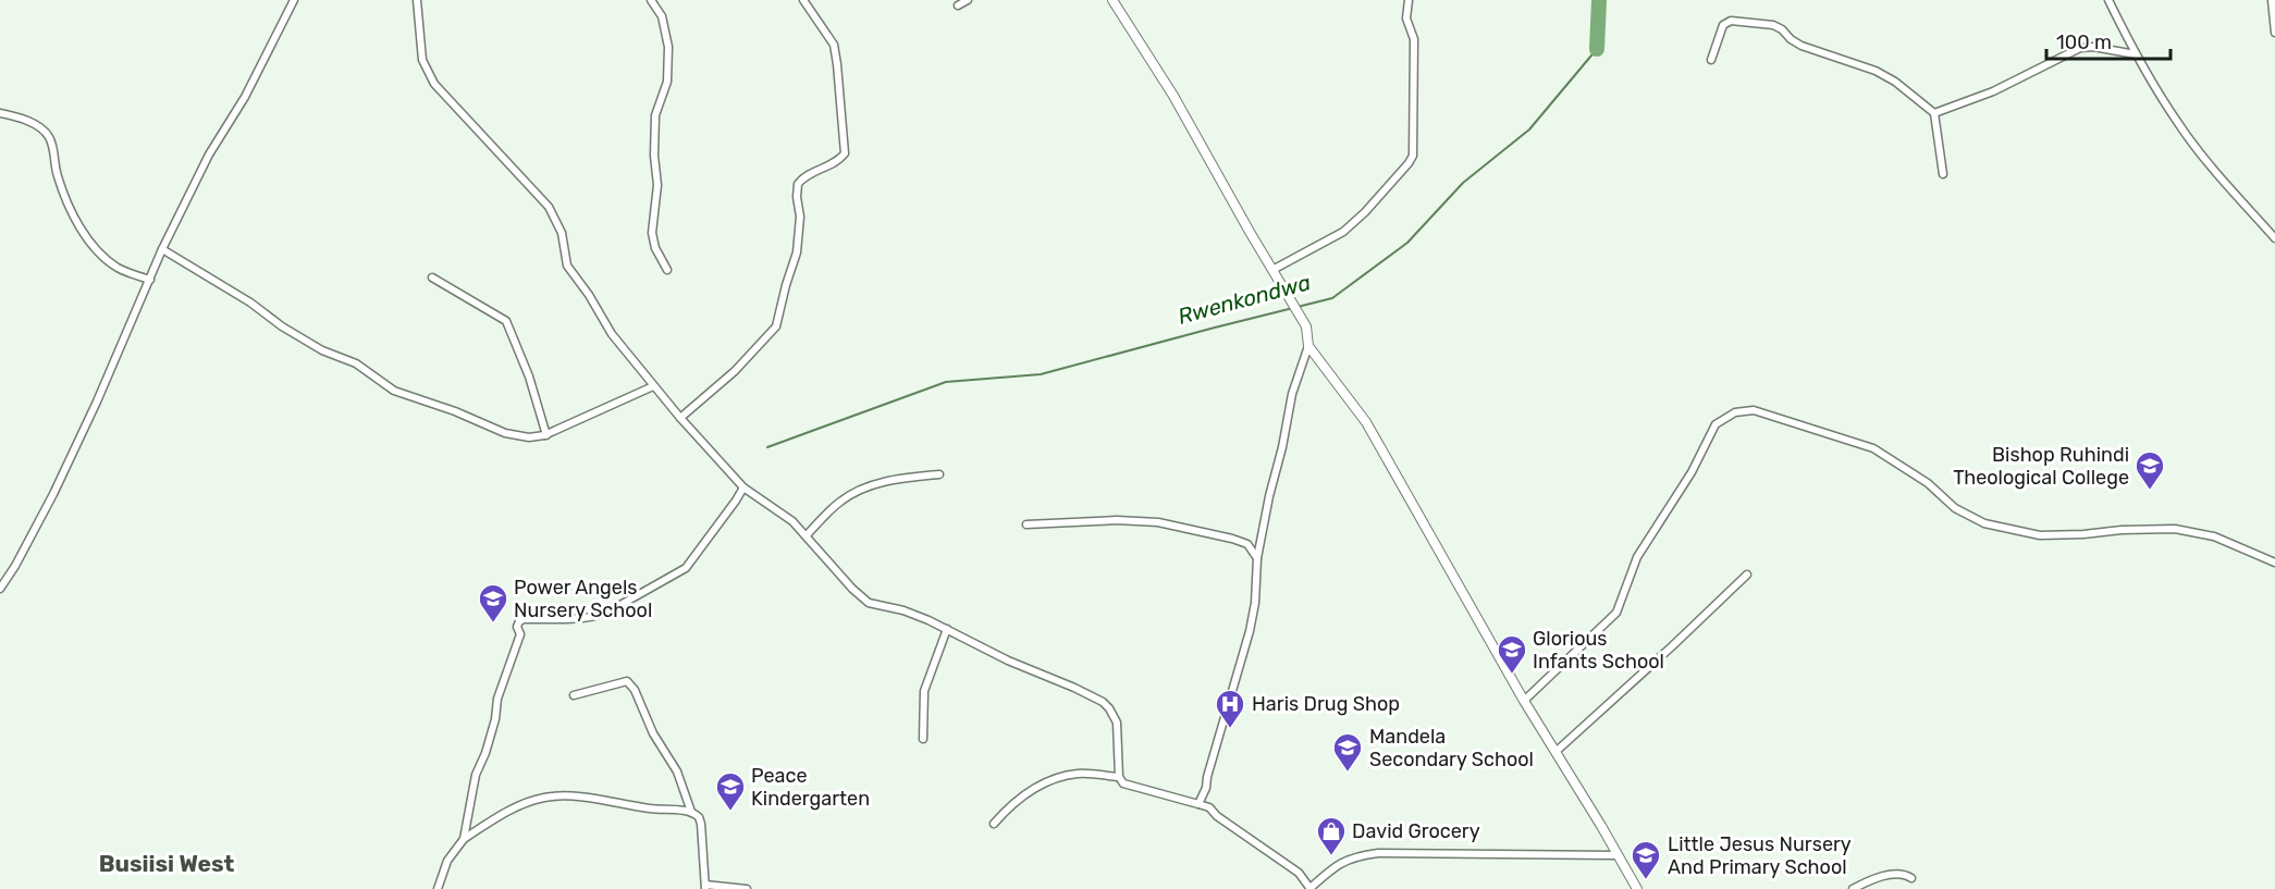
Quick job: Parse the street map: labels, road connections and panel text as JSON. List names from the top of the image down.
{
  "districts": ["Busiisi West"],
  "water": ["Rwenkondwa"],
  "places": {
    "school or university": [
      "Bishop Ruhindi Theological College",
      "Power Angels Nursery School",
      "Glorious Infants School",
      "Mandela Secondary School",
      "Peace Kindergarten",
      "Little Jesus Nursery And Primary School"
    ],
    "hospital": ["Haris Drug Shop"],
    "shop": ["David Grocery"]
  },
  "scale_bar": "100 m"
}
